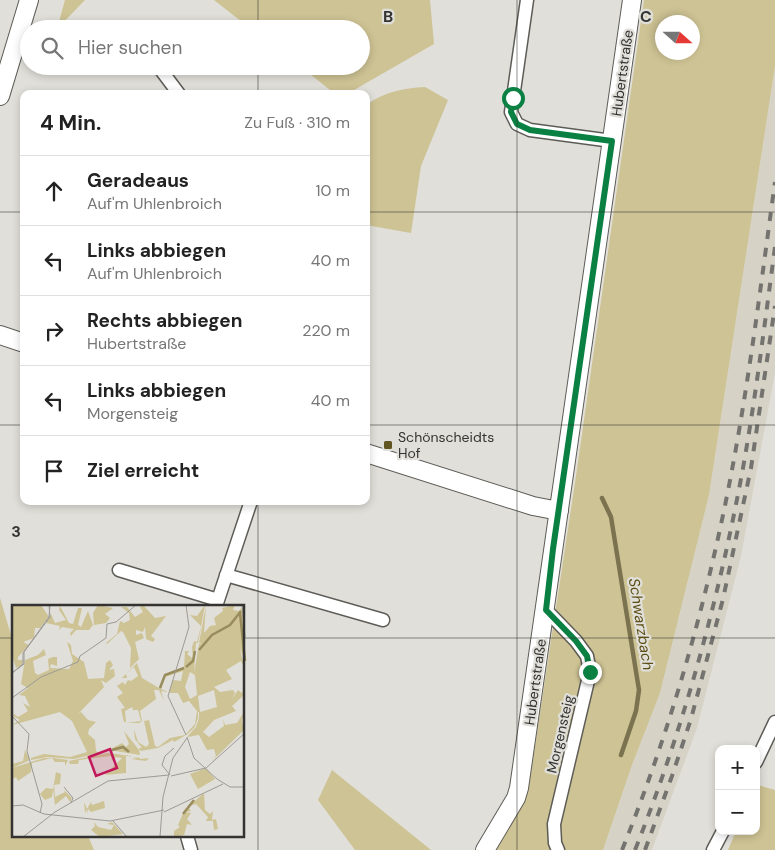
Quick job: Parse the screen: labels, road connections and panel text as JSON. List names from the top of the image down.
{
  "streets": {
    "street": ["Hubertstraße", "Morgensteig"]
  },
  "crossings": [
    ["Hubertstraße", "Morgensteig"]
  ],
  "water": ["Schwarzbach"],
  "places": {
    "transit": ["Schönscheidts Hof"]
  },
  "north": "right",
  "page": {
    "search": "Hier suchen",
    "heading": ["4 Min.", "Zu Fuß · 310 m"],
    "list": [
      ["Geradeaus", "Auf'm Uhlenbroich", "10 m"],
      ["Links abbiegen", "Auf'm Uhlenbroich", "40 m"],
      ["Rechts abbiegen", "Hubertstraße", "220 m"],
      ["Links abbiegen", "Morgensteig", "40 m"],
      "Ziel erreicht"
    ],
    "map_buttons": ["+", "−"]
  },
  "grid": {
    "columns": ["B", "C"],
    "rows": ["3"]
  }
}
